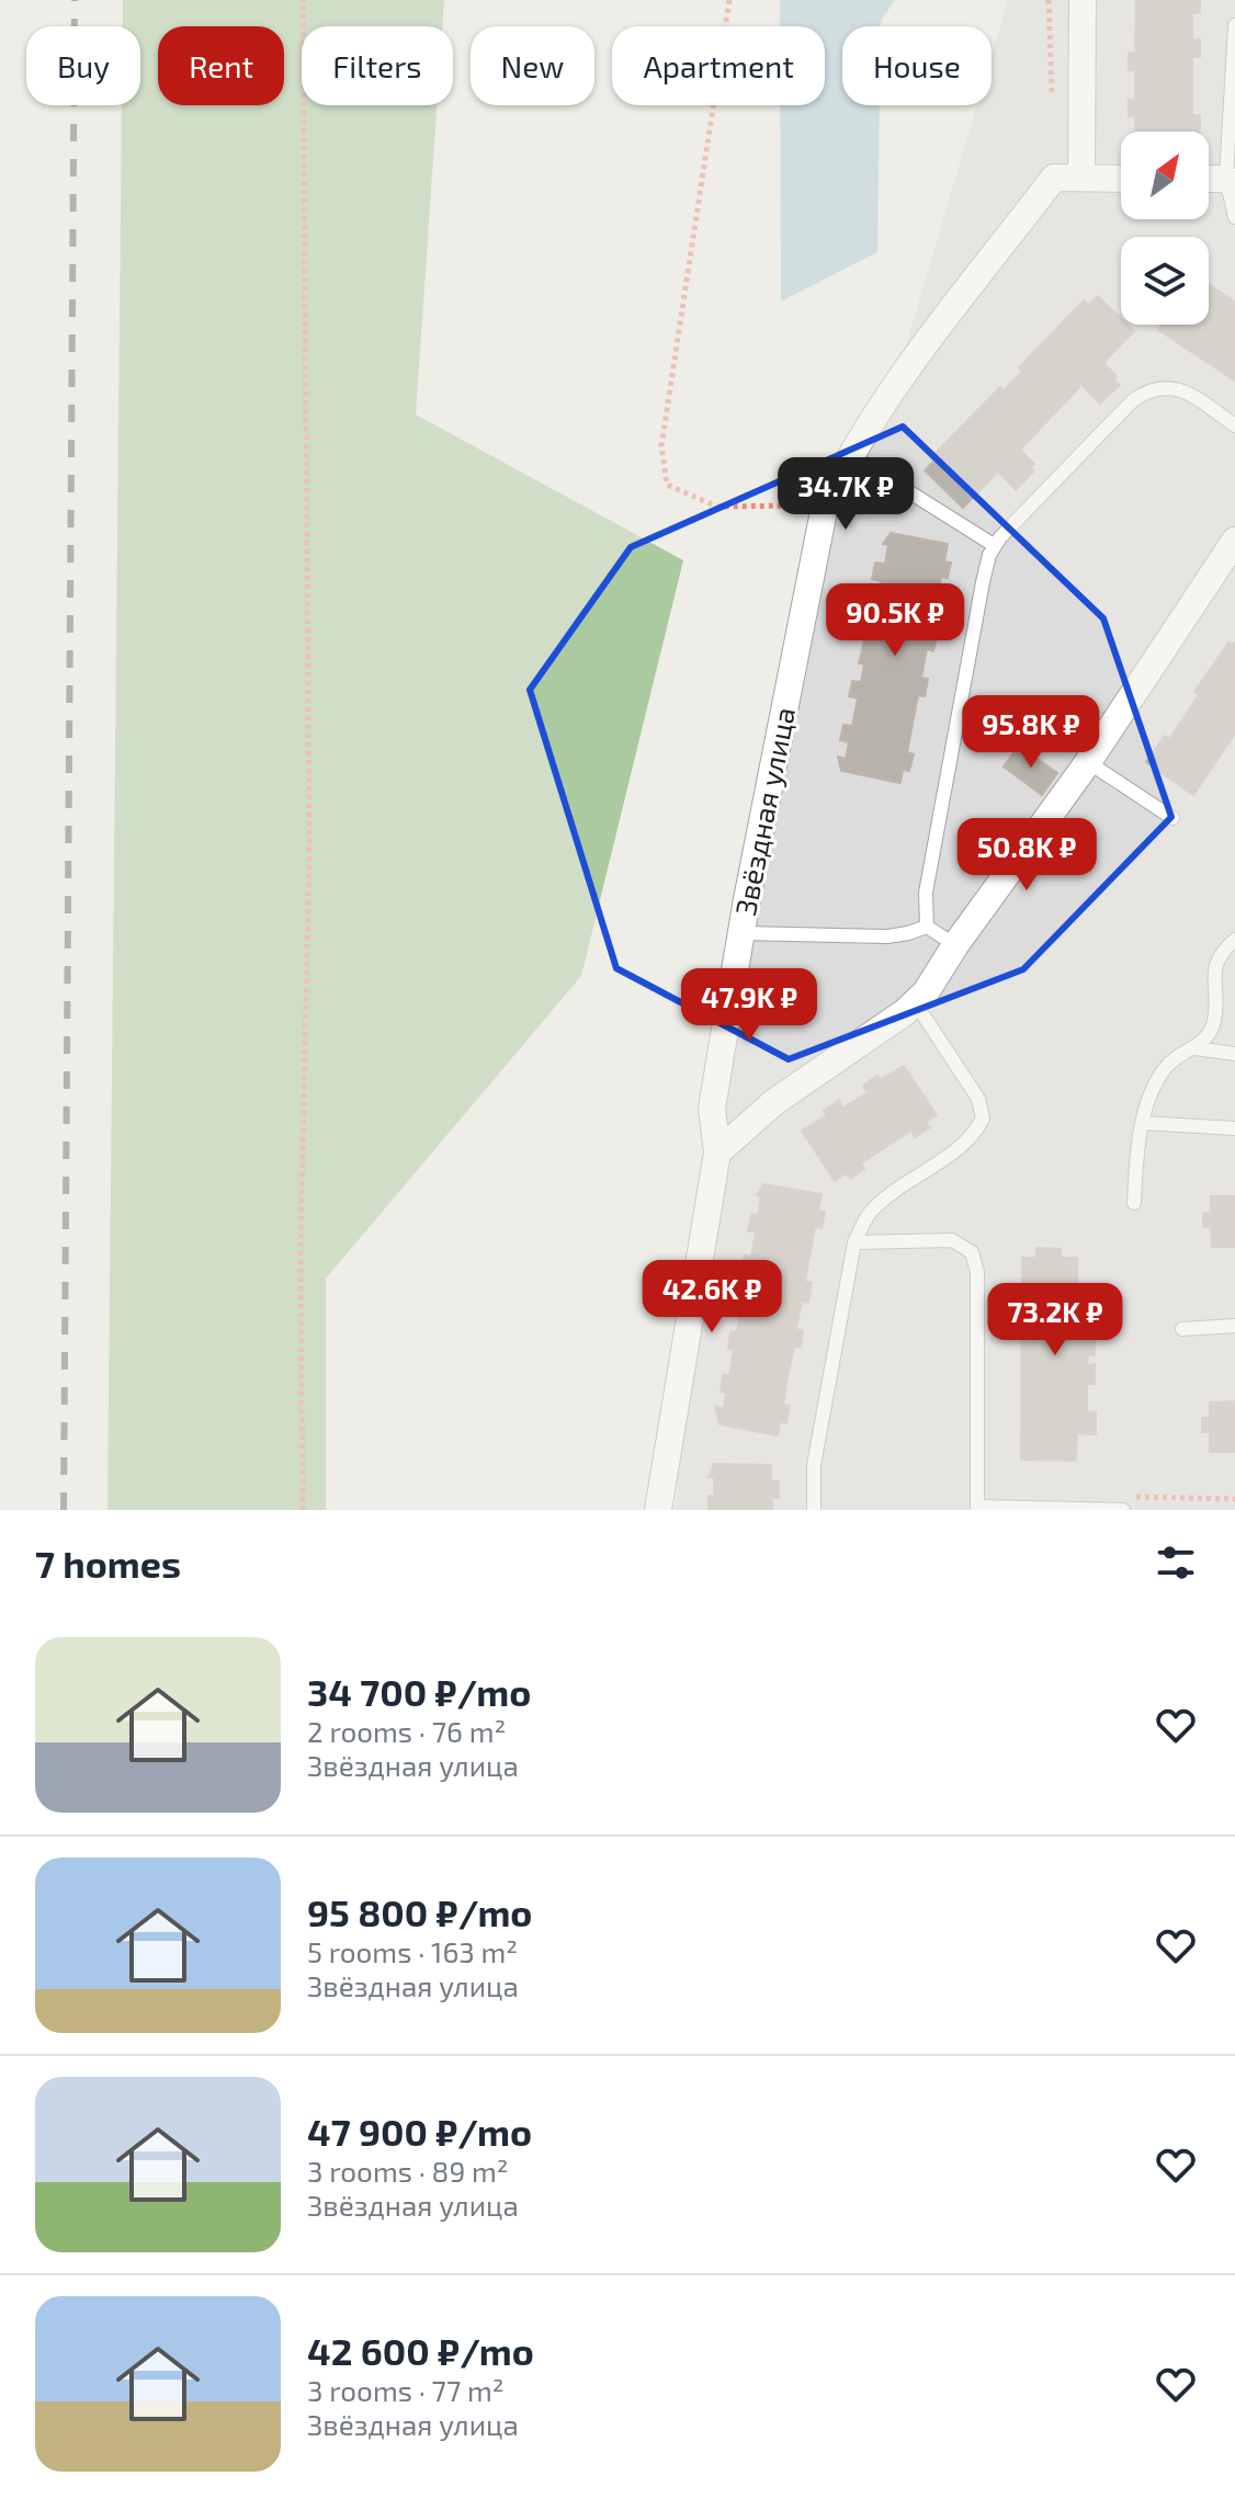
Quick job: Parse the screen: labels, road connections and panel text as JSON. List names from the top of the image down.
{
  "streets": {
    "street": ["Звёздная улица"]
  },
  "north": "top right",
  "page": {
    "chip": [
      "Buy",
      "Rent",
      "Filters",
      "New",
      "Apartment",
      "House"
    ],
    "price": [
      "34.7K ₽",
      "90.5K ₽",
      "95.8K ₽",
      "50.8K ₽",
      "47.9K ₽",
      "42.6K ₽",
      "73.2K ₽"
    ],
    "heading": "7 homes",
    "list": [
      {
        "name": "34 700 ₽/mo",
        "note": "2 rooms · 76 m² · Звёздная улица"
      },
      {
        "name": "95 800 ₽/mo",
        "note": "5 rooms · 163 m² · Звёздная улица"
      },
      {
        "name": "47 900 ₽/mo",
        "note": "3 rooms · 89 m² · Звёздная улица"
      },
      {
        "name": "42 600 ₽/mo",
        "note": "3 rooms · 77 m² · Звёздная улица"
      }
    ]
  }
}
